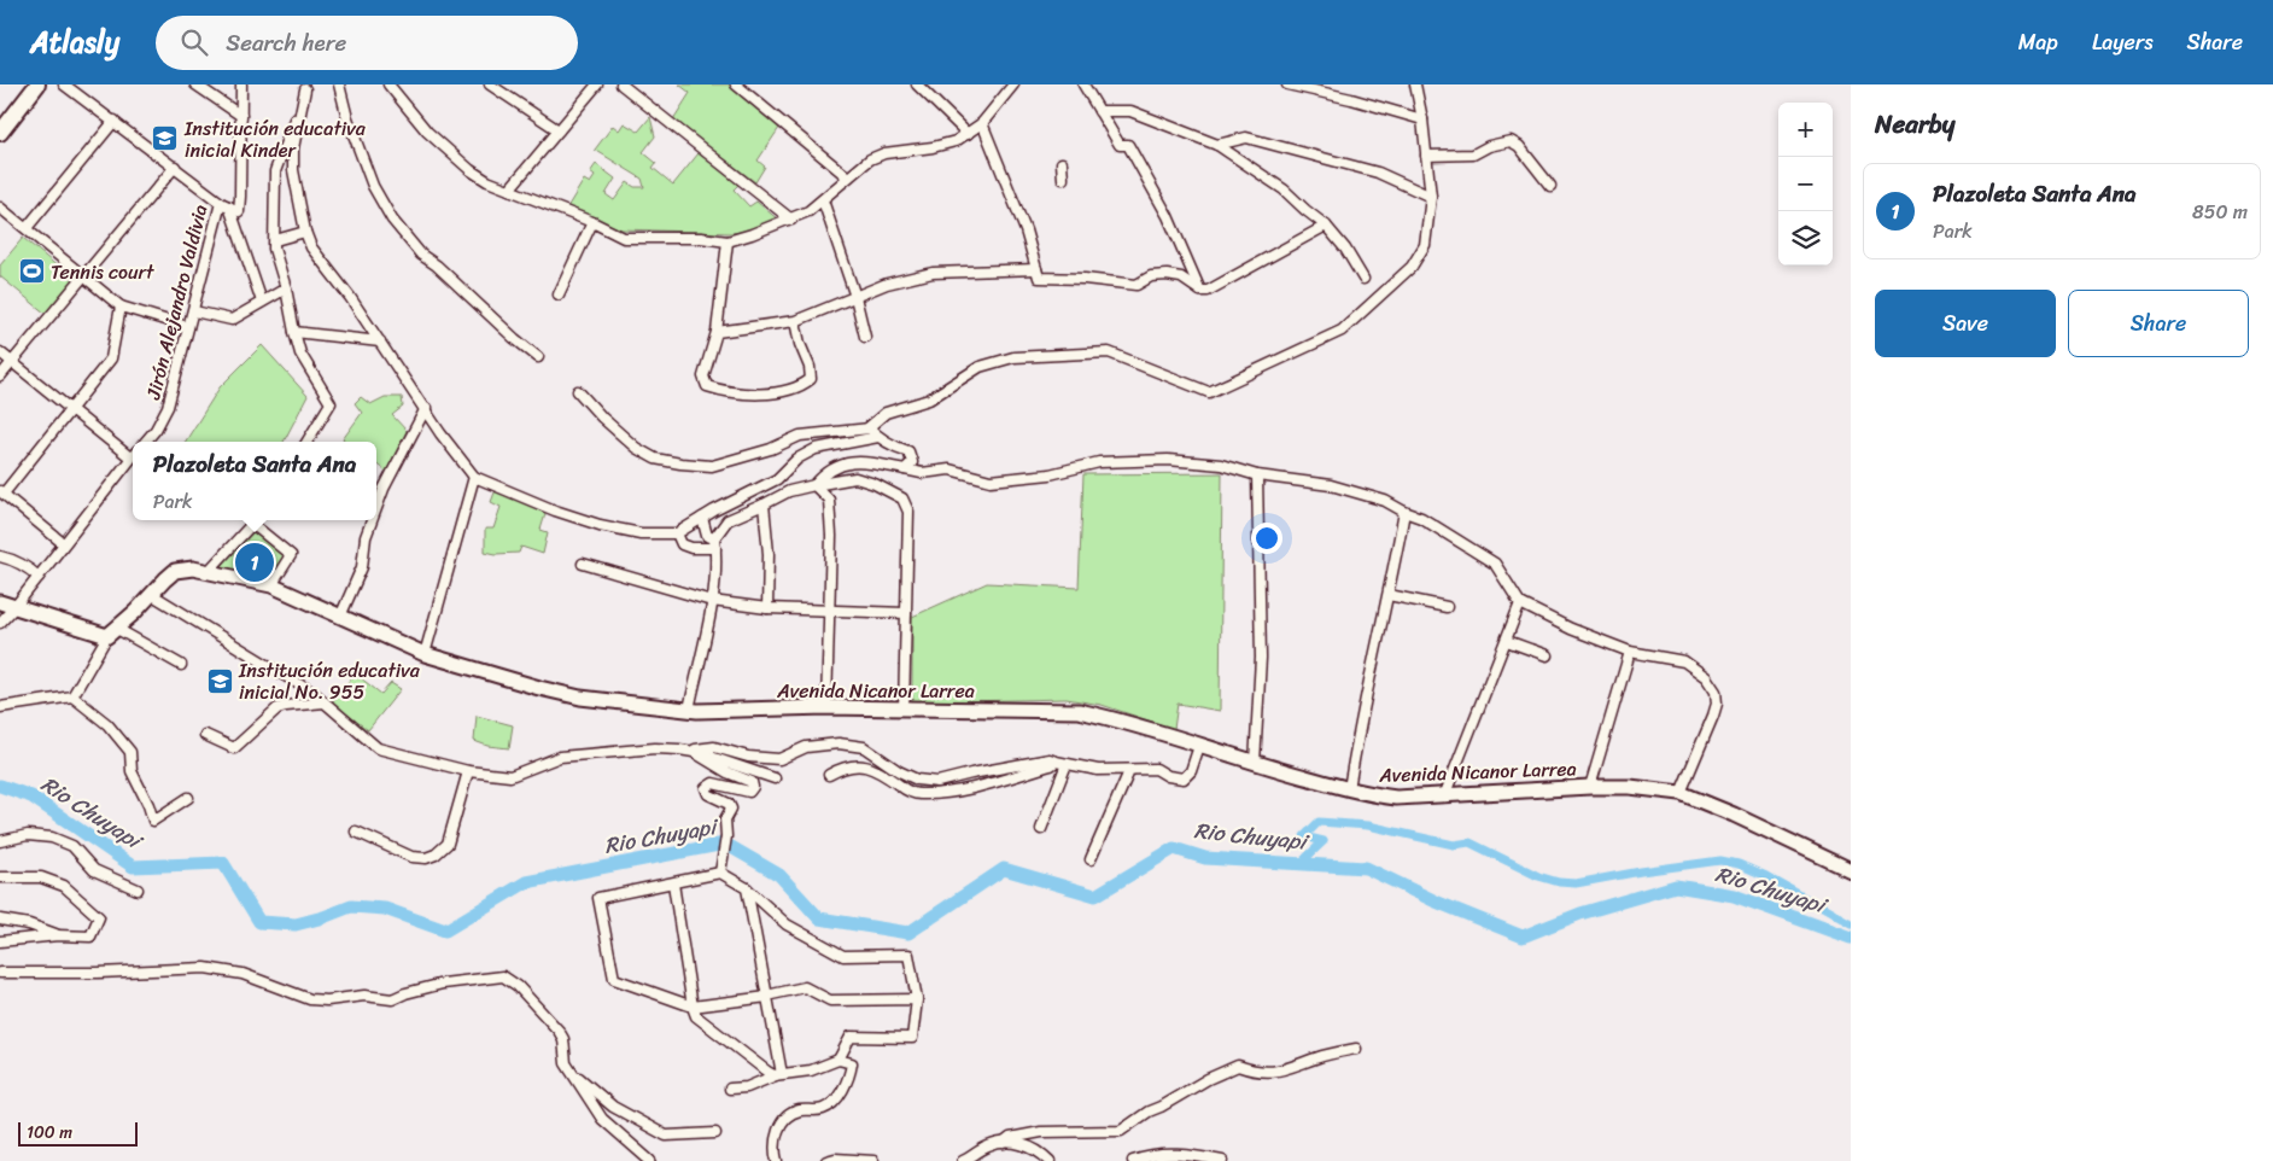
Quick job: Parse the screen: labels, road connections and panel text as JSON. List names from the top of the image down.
{
  "streets": {
    "main road": ["Avenida Nicanor Larrea"],
    "street": ["Jirón Alejandro Valdivia"]
  },
  "water": ["Rio Chuyapi"],
  "places": {
    "school or university": ["Institución educativa inicial Kinder", "Institución educativa inicial No. 955"],
    "sports": ["Tennis court"]
  },
  "scale_bar": "100 m",
  "page": {
    "header": "Atlasly",
    "search": "Search here",
    "nav": ["Map", "Layers", "Share"],
    "heading": "Nearby",
    "map_buttons": ["+", "−"],
    "list": [
      {
        "mark": "1",
        "name": "Plazoleta Santa Ana",
        "note": "Park",
        "value": "850 m"
      }
    ],
    "buttons": ["Save", "Share"],
    "popup": ["Plazoleta Santa Ana", "Park"],
    "pins": "1",
    "scale": "100 m"
  }
}
